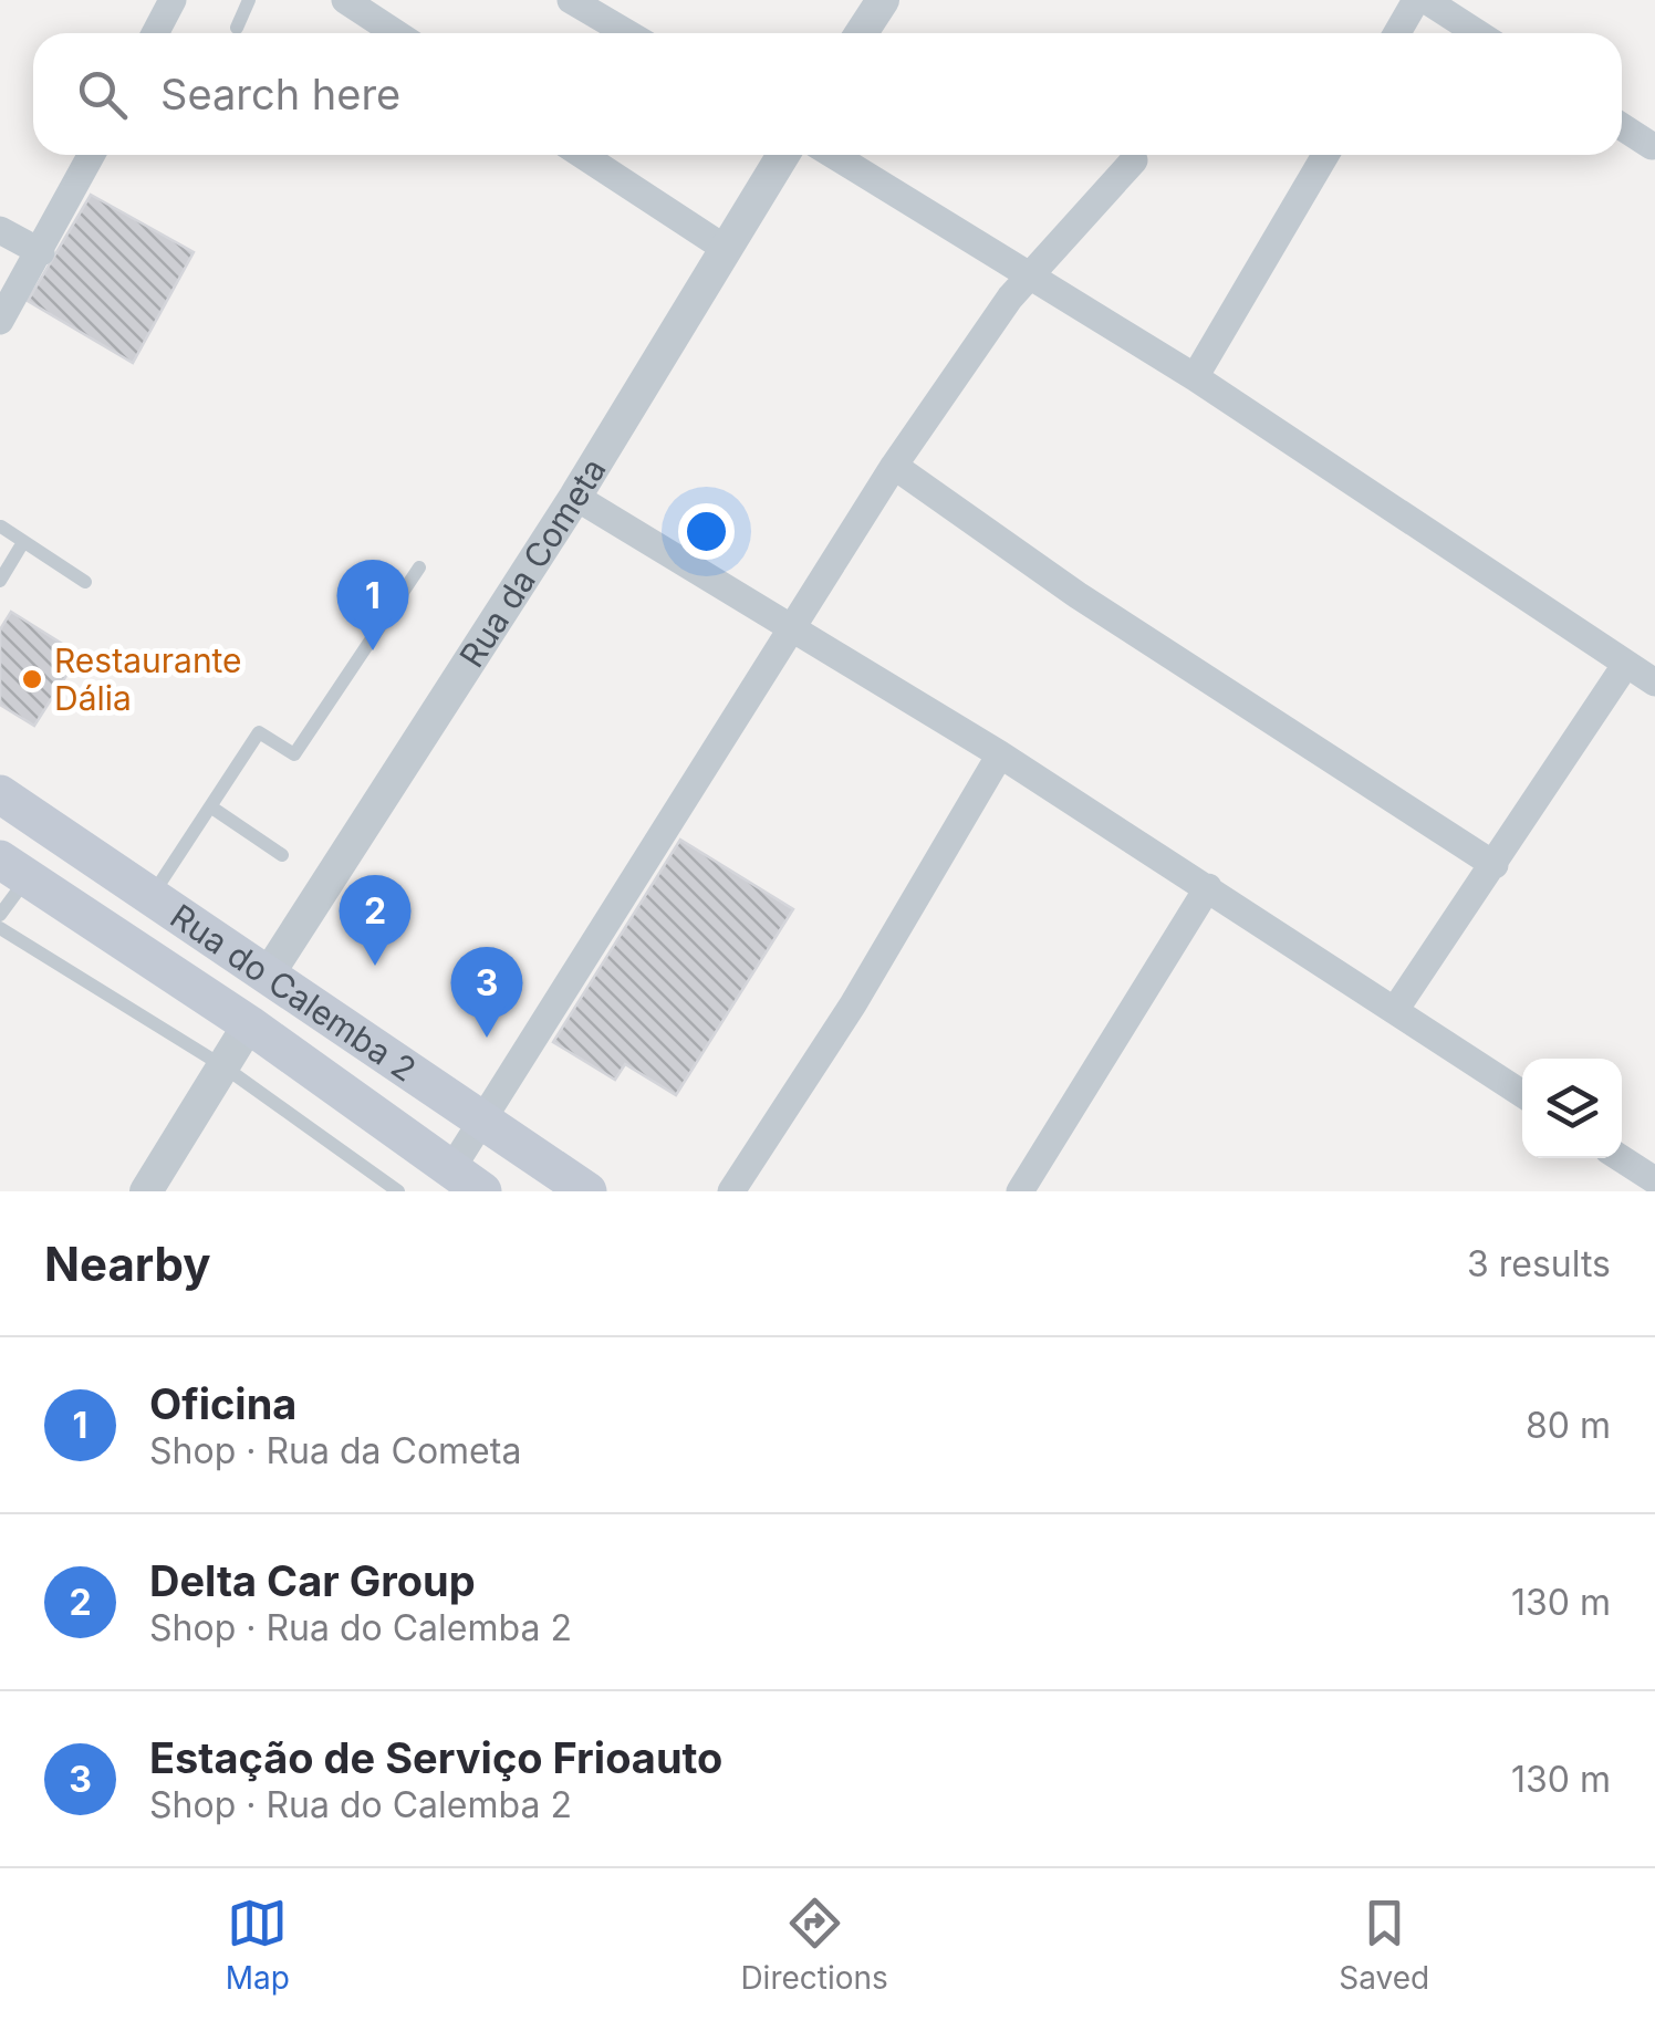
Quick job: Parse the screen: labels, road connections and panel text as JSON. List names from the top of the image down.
{
  "streets": {
    "main road": ["Rua do Calemba 2"],
    "street": ["Rua da Cometa"]
  },
  "crossings": [
    ["Rua da Cometa", "Rua do Calemba 2"]
  ],
  "places": ["Restaurante Dália"],
  "page": {
    "search": "Search here",
    "pins": ["1", "2", "3"],
    "heading": ["Nearby", "3 results"],
    "list": [
      {
        "mark": "1",
        "name": "Oficina",
        "note": "Shop · Rua da Cometa",
        "value": "80 m"
      },
      {
        "mark": "2",
        "name": "Delta Car Group",
        "note": "Shop · Rua do Calemba 2",
        "value": "130 m"
      },
      {
        "mark": "3",
        "name": "Estação de Serviço Frioauto",
        "note": "Shop · Rua do Calemba 2",
        "value": "130 m"
      }
    ],
    "nav": ["Map", "Directions", "Saved"]
  }
}
